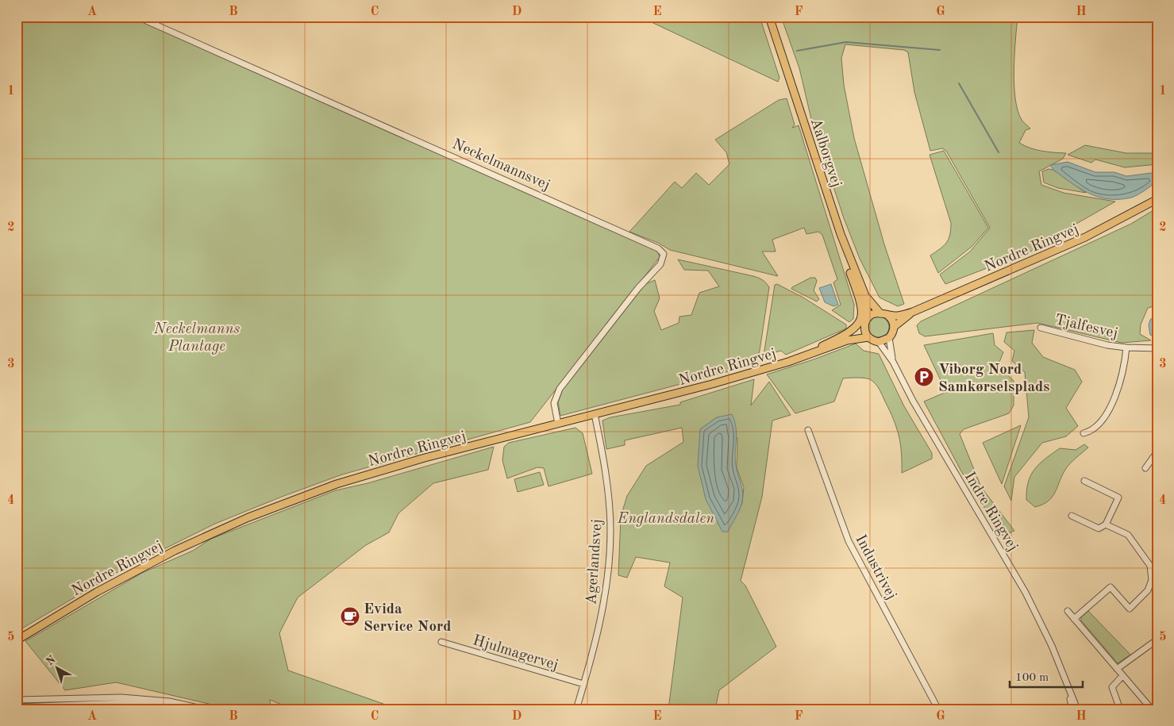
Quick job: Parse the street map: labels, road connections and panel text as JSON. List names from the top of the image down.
{
  "streets": {
    "main road": ["Aalborgvej", "Nordre Ringvej"],
    "street": [
      "Neckelmannsvej",
      "Tjalfesvej",
      "Indre Ringvej",
      "Agerlandsvej",
      "Industrivej",
      "Hjulmagervej"
    ]
  },
  "crossings": [
    ["Aalborgvej", "Nordre Ringvej"],
    ["Aalborgvej", "Indre Ringvej"],
    ["Neckelmannsvej", "Nordre Ringvej"],
    ["Nordre Ringvej", "Indre Ringvej"],
    ["Nordre Ringvej", "Agerlandsvej"],
    ["Agerlandsvej", "Hjulmagervej"]
  ],
  "parks": ["Neckelmanns Plantage", "Englandsdalen"],
  "places": {
    "parking": ["Viborg Nord Samkørselsplads"],
    "cafe": ["Evida Service Nord"]
  },
  "scale_bar": "100 m",
  "north": "top left",
  "grid": {
    "columns": [
      "A",
      "B",
      "C",
      "D",
      "E",
      "F",
      "G",
      "H"
    ],
    "rows": [
      "1",
      "2",
      "3",
      "4",
      "5"
    ]
  }
}
